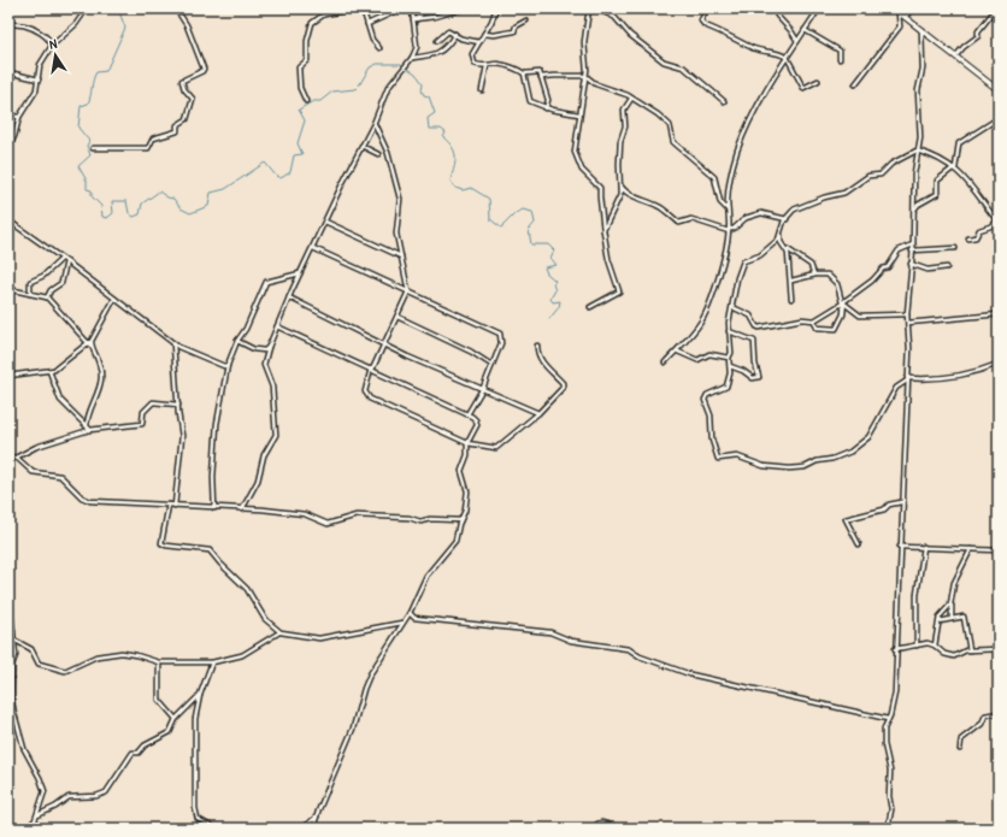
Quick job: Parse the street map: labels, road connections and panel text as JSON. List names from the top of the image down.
{
  "north": "top"
}
